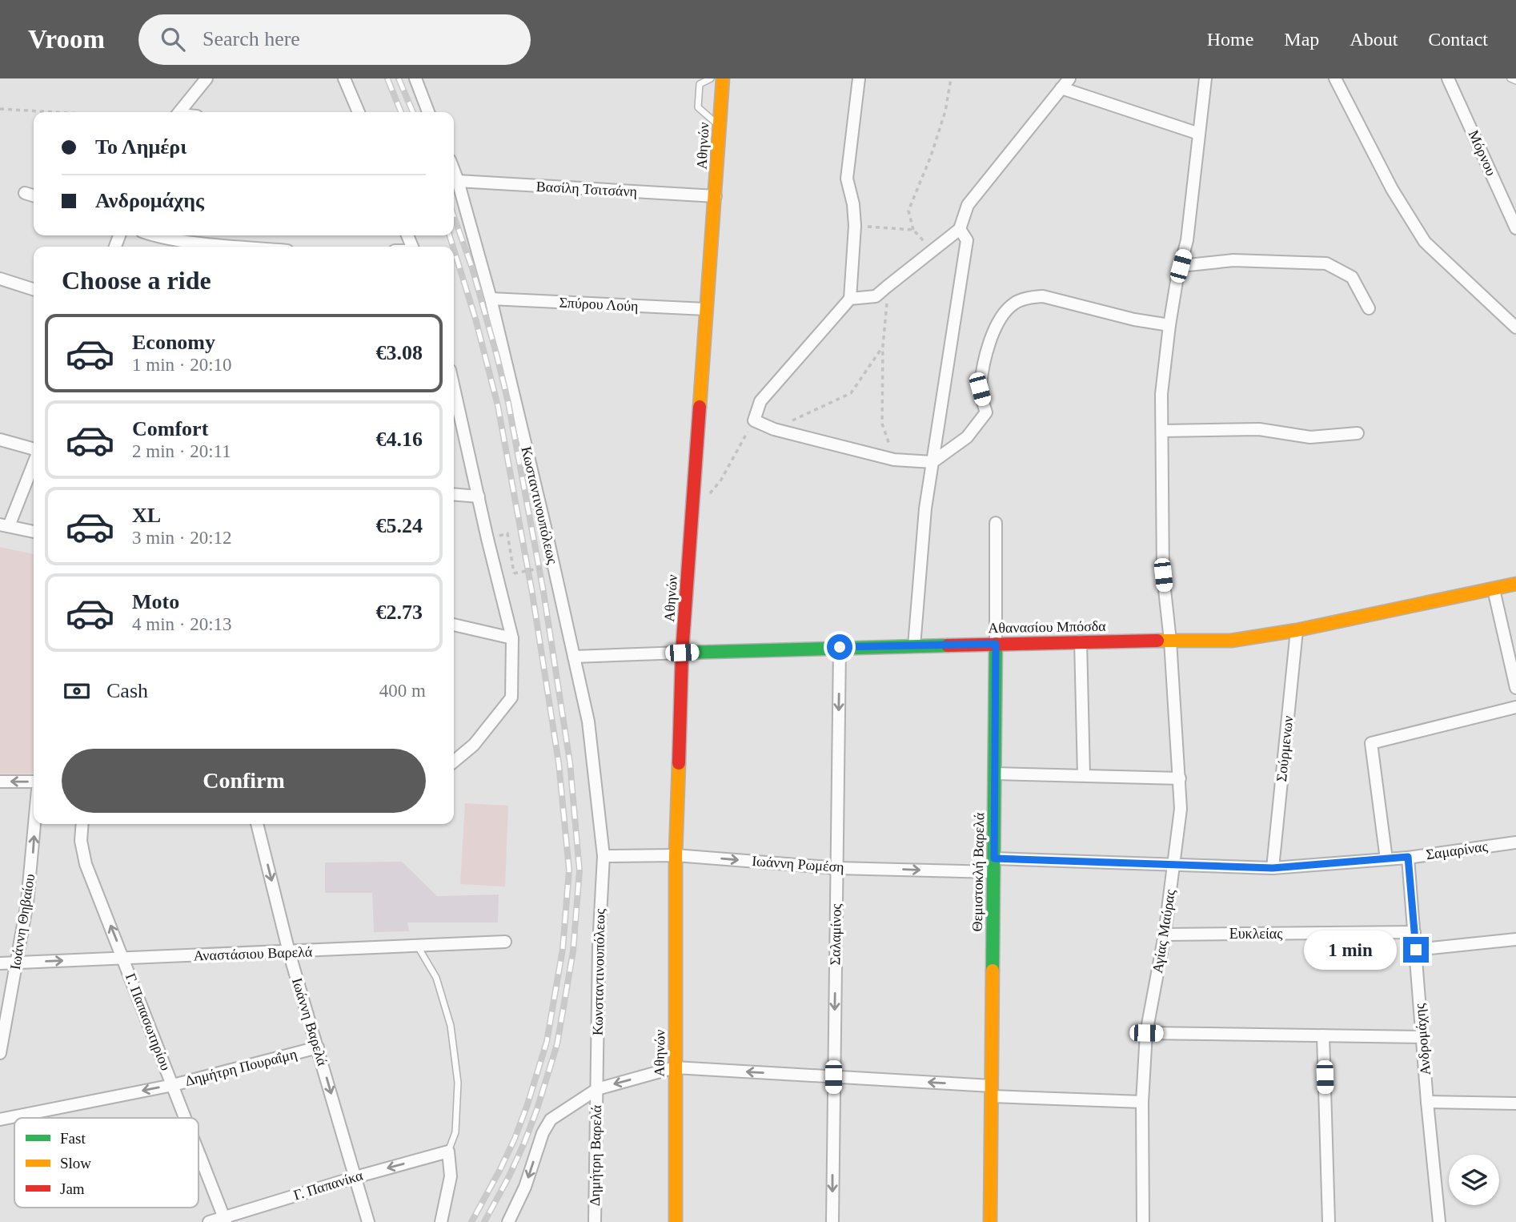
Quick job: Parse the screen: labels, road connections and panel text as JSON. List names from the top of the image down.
{
  "streets": {
    "street": [
      "Αθηνών",
      "Μόρνου",
      "Βασίλη Τσιτσάνη",
      "Σπύρου Λούη",
      "Κωσταντινουπόλεως",
      "Αθανασίου Μπόσδα",
      "Σούρμενων",
      "Σαμαρίνας",
      "Ιωάννη Ρωμέση",
      "Θεμιστοκλή Βαρελά",
      "Ιωάννη Θηβαίου",
      "Αγίας Μαύρας",
      "Ευκλείας",
      "Σαλαμίνος",
      "Αναστάσιου Βαρελά",
      "Κωνσταντινουπόλεως",
      "Γ. Παπασωτηρίου",
      "Ιωάννη Βαρελά",
      "Ανδρομάχης",
      "Δημήτρη Πουραΐμη",
      "Δημήτρη Βαρελά",
      "Γ. Παπανίκα"
    ]
  },
  "crossings": [
    ["Αθηνών", "Βασίλη Τσιτσάνη"],
    ["Αθηνών", "Σπύρου Λούη"],
    ["Αθηνών", "Αθανασίου Μπόσδα"],
    ["Αθηνών", "Ιωάννη Ρωμέση"],
    ["Βασίλη Τσιτσάνη", "Κωσταντινουπόλεως"],
    ["Σπύρου Λούη", "Κωσταντινουπόλεως"],
    ["Κωσταντινουπόλεως", "Αθανασίου Μπόσδα"],
    ["Κωσταντινουπόλεως", "Ιωάννη Ρωμέση"],
    ["Κωσταντινουπόλεως", "Κωνσταντινουπόλεως"],
    ["Αθανασίου Μπόσδα", "Σούρμενων"],
    ["Αθανασίου Μπόσδα", "Θεμιστοκλή Βαρελά"],
    ["Αθανασίου Μπόσδα", "Αγίας Μαύρας"],
    ["Αθανασίου Μπόσδα", "Σαλαμίνος"],
    ["Σούρμενων", "Σαμαρίνας"],
    ["Σαμαρίνας", "Θεμιστοκλή Βαρελά"],
    ["Σαμαρίνας", "Αγίας Μαύρας"],
    ["Σαμαρίνας", "Ανδρομάχης"],
    ["Ιωάννη Ρωμέση", "Θεμιστοκλή Βαρελά"],
    ["Ιωάννη Ρωμέση", "Σαλαμίνος"],
    ["Ιωάννη Ρωμέση", "Κωνσταντινουπόλεως"],
    ["Ιωάννη Θηβαίου", "Αναστάσιου Βαρελά"],
    ["Αγίας Μαύρας", "Ευκλείας"],
    ["Ευκλείας", "Ανδρομάχης"],
    ["Αναστάσιου Βαρελά", "Γ. Παπασωτηρίου"],
    ["Αναστάσιου Βαρελά", "Ιωάννη Βαρελά"],
    ["Κωνσταντινουπόλεως", "Δημήτρη Βαρελά"],
    ["Γ. Παπασωτηρίου", "Δημήτρη Πουραΐμη"],
    ["Γ. Παπασωτηρίου", "Γ. Παπανίκα"],
    ["Ιωάννη Βαρελά", "Δημήτρη Πουραΐμη"],
    ["Ιωάννη Βαρελά", "Γ. Παπανίκα"]
  ],
  "one_way": [
    "Ιωάννη Ρωμέση",
    "Ιωάννη Θηβαίου",
    "Σαλαμίνος",
    "Γ. Παπασωτηρίου",
    "Ιωάννη Βαρελά",
    "Δημήτρη Πουραΐμη",
    "Γ. Παπανίκα"
  ],
  "legend": ["Fast", "Slow", "Jam"],
  "page": {
    "header": "Vroom",
    "search": "Search here",
    "nav": [
      "Home",
      "Map",
      "About",
      "Contact"
    ],
    "banner": ["Το Λημέρι", "Ανδρομάχης"],
    "heading": "Choose a ride",
    "list": [
      {
        "name": "Economy",
        "note": "1 min · 20:10",
        "value": "€3.08"
      },
      {
        "name": "Comfort",
        "note": "2 min · 20:11",
        "value": "€4.16"
      },
      {
        "name": "XL",
        "note": "3 min · 20:12",
        "value": "€5.24"
      },
      {
        "name": "Moto",
        "note": "4 min · 20:13",
        "value": "€2.73"
      }
    ],
    "pay": ["Cash", "400 m"],
    "buttons": "Confirm",
    "bubble": "1 min"
  }
}
